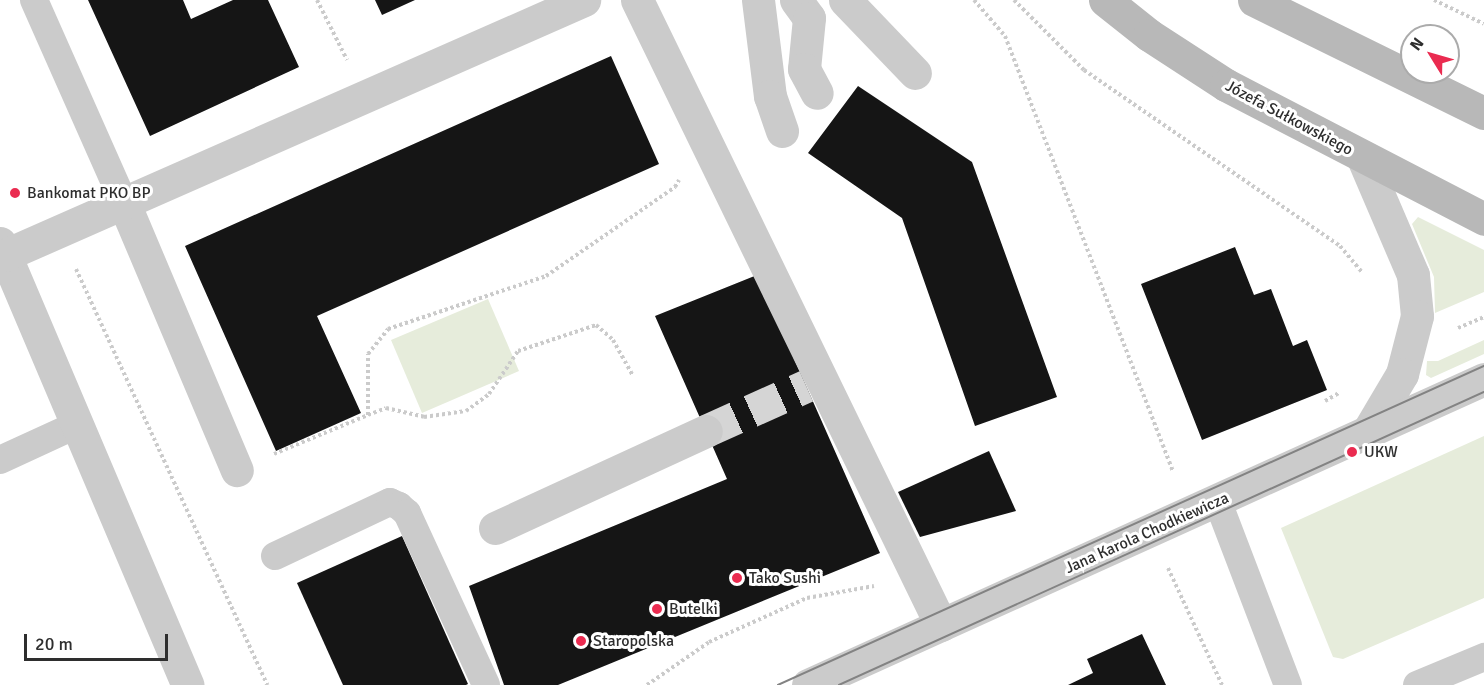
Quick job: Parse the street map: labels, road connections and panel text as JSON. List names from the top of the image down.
{
  "streets": {
    "main road": ["Józefa Sułkowskiego"],
    "street": ["Jana Karola Chodkiewicza"]
  },
  "places": [
    "Bankomat PKO BP",
    "UKW",
    "Tako Sushi",
    "Butelki",
    "Staropolska"
  ],
  "scale_bar": "20 m",
  "north": "top left"
}
